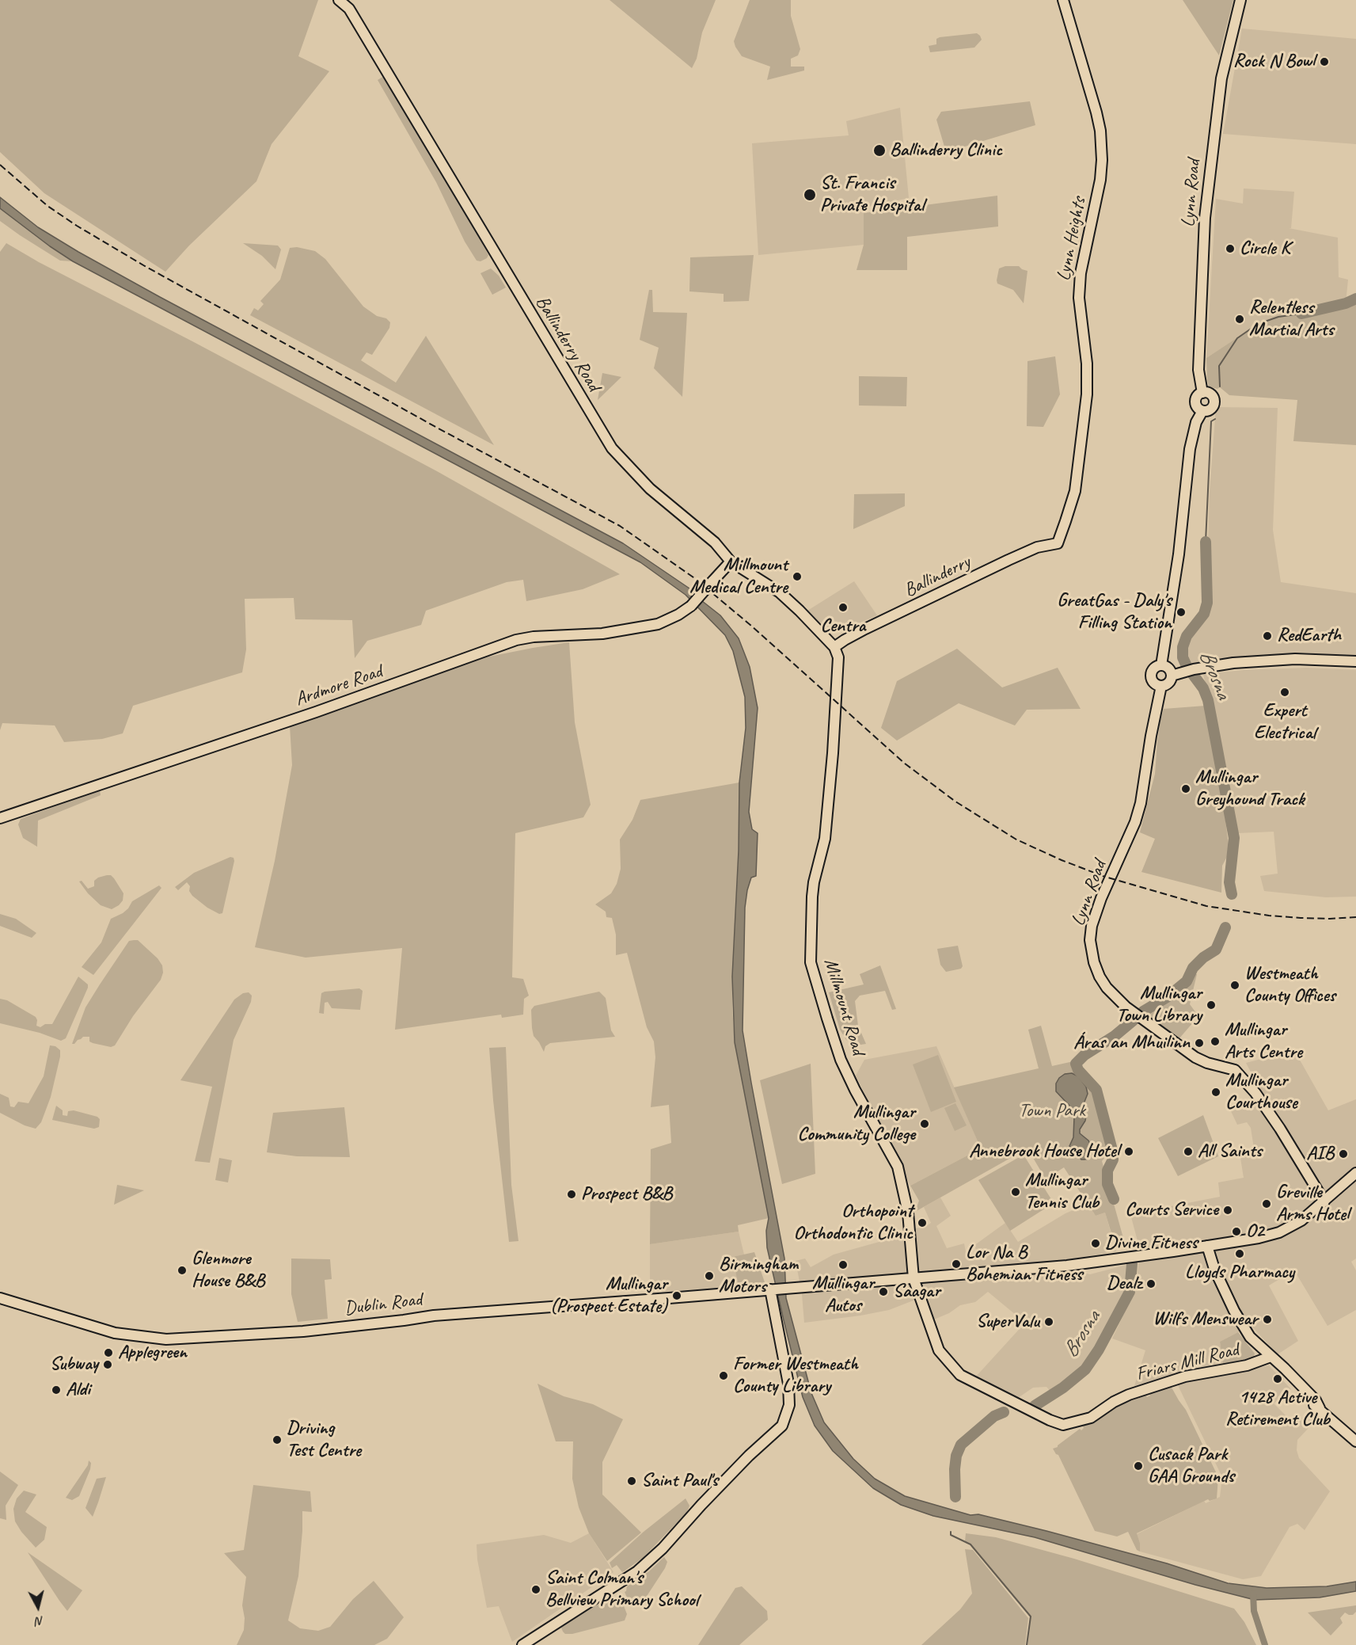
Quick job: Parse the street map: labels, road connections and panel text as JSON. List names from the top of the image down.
{
  "streets": {
    "street": [
      "Lynn Road",
      "Lynn Heights",
      "Ballinderry Road",
      "Ballinderry",
      "Ardmore Road",
      "Millmount Road",
      "Dublin Road",
      "Friars Mill Road"
    ]
  },
  "crossings": [
    ["Lynn Road", "Dublin Road"],
    ["Lynn Heights", "Ballinderry"],
    ["Ballinderry Road", "Ballinderry"],
    ["Ballinderry Road", "Ardmore Road"],
    ["Ballinderry Road", "Millmount Road"],
    ["Ballinderry", "Millmount Road"],
    ["Millmount Road", "Dublin Road"],
    ["Millmount Road", "Friars Mill Road"]
  ],
  "water": ["Brosna"],
  "parks": ["Town Park"],
  "places": [
    "Rock N Bowl",
    "Ballinderry Clinic",
    "St. Francis Private Hospital",
    "Circle K",
    "Relentless Martial Arts",
    "Millmount Medical Centre",
    "Centra",
    "GreatGas - Daly's Filling Station",
    "RedEarth",
    "Expert Electrical",
    "Mullingar Greyhound Track",
    "Westmeath County Offices",
    "Mullingar Town Library",
    "Mullingar Arts Centre",
    "Áras an Mhuilinn",
    "Mullingar Courthouse",
    "Mullingar Community College",
    "Annebrook House Hotel",
    "All Saints",
    "AIB",
    "Mullingar Tennis Club",
    "Prospect B&B",
    "Greville Arms Hotel",
    "Courts Service",
    "Orthopoint Orthodontic Clinic",
    "O2",
    "Divine Fitness",
    "Lloyds Pharmacy",
    "Lor Na B Bohemian Fitness",
    "Mullingar Autos",
    "Glenmore House B&B",
    "Birmingham Motors",
    "Dealz",
    "Saagar",
    "Mullingar (Prospect Estate)",
    "Wilfs Menswear",
    "SuperValu",
    "Applegreen",
    "Subway",
    "Former Westmeath County Library",
    "1428 Active Retirement Club",
    "Aldi",
    "Driving Test Centre",
    "Cusack Park GAA Grounds",
    "Saint Paul's",
    "Saint Colman's Bellview Primary School"
  ],
  "north": "bottom"
}
